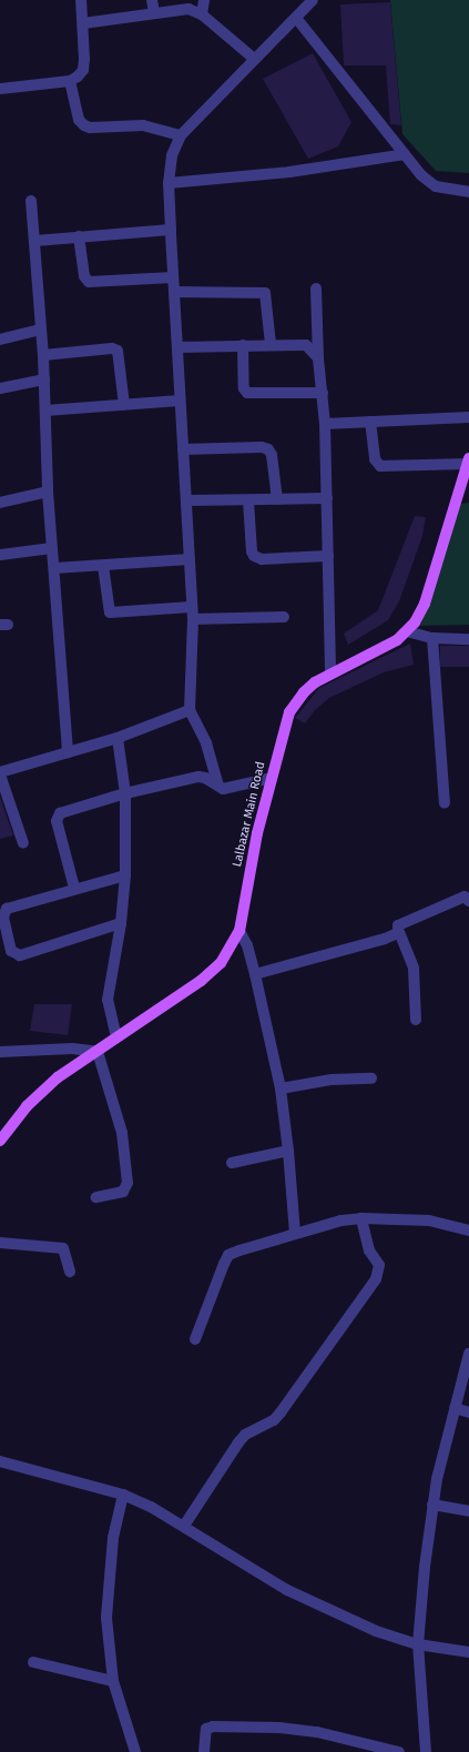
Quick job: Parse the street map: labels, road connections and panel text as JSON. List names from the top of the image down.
{
  "streets": {
    "main road": ["Lalbazar Main Road"]
  }
}
